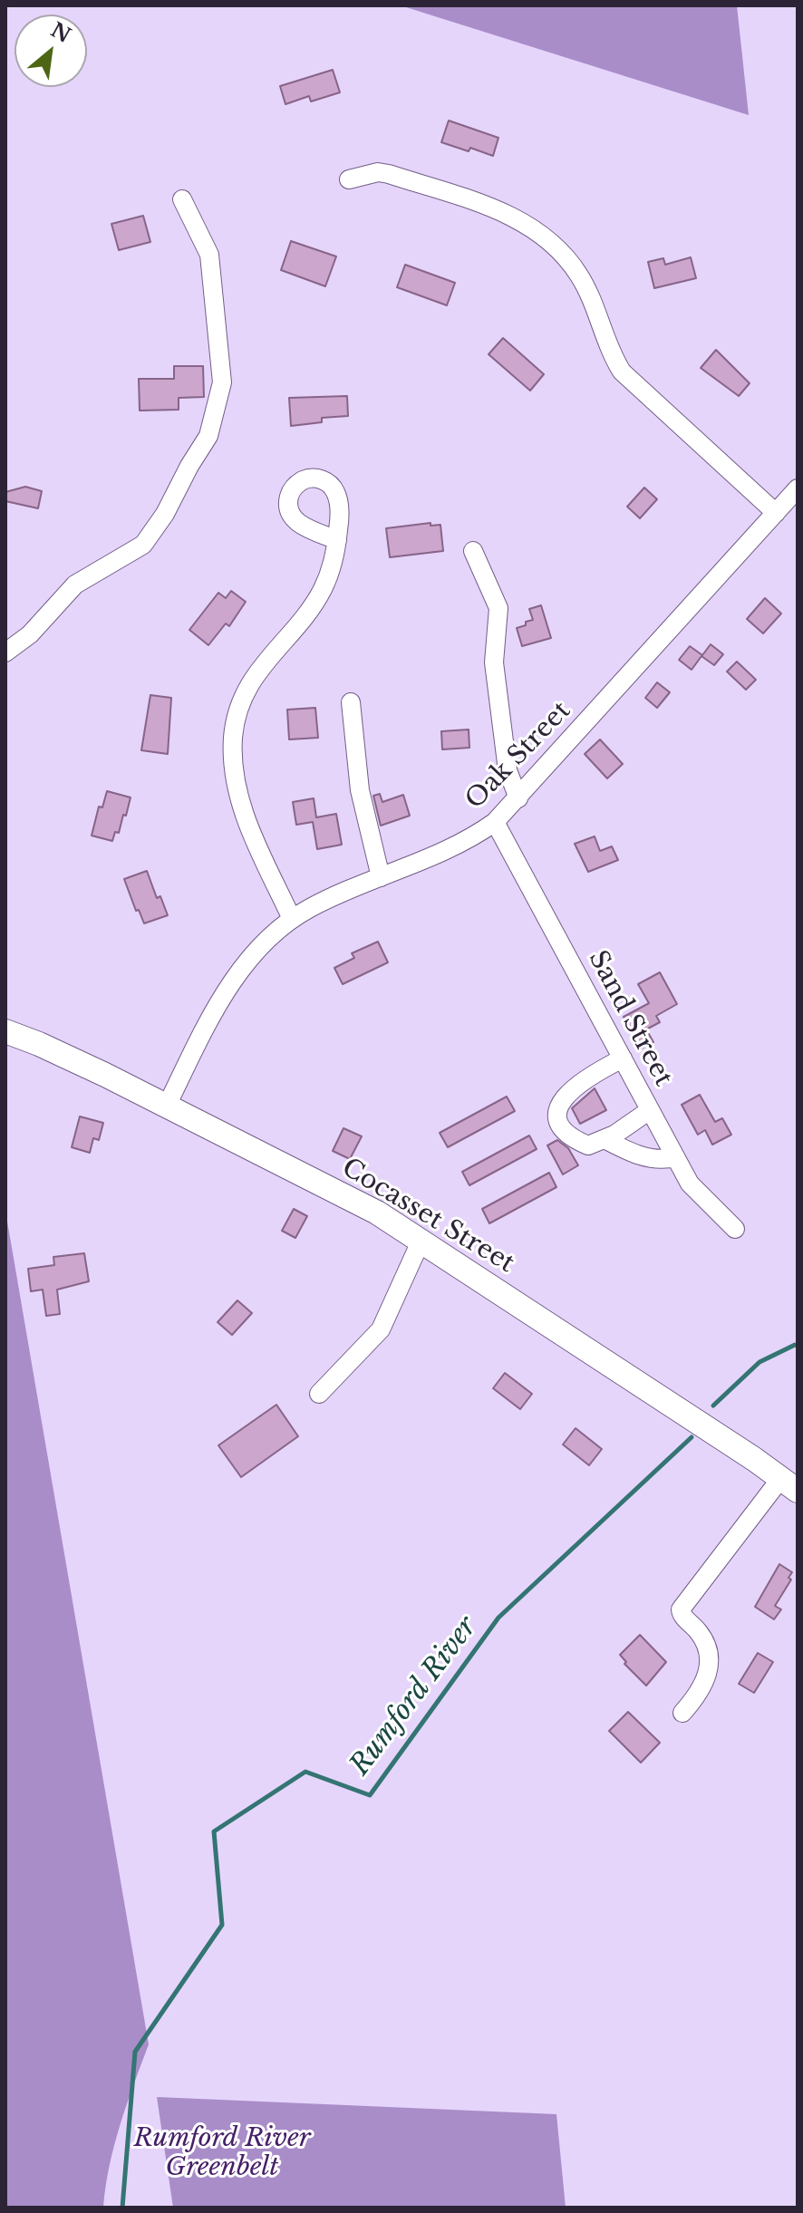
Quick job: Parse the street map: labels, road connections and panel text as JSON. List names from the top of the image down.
{
  "streets": {
    "main road": ["Cocasset Street"],
    "street": ["Oak Street", "Sand Street"]
  },
  "crossings": [
    ["Oak Street", "Sand Street"],
    ["Oak Street", "Cocasset Street"]
  ],
  "water": ["Rumford River"],
  "parks": ["Rumford River Greenbelt"],
  "north": "top right"
}
